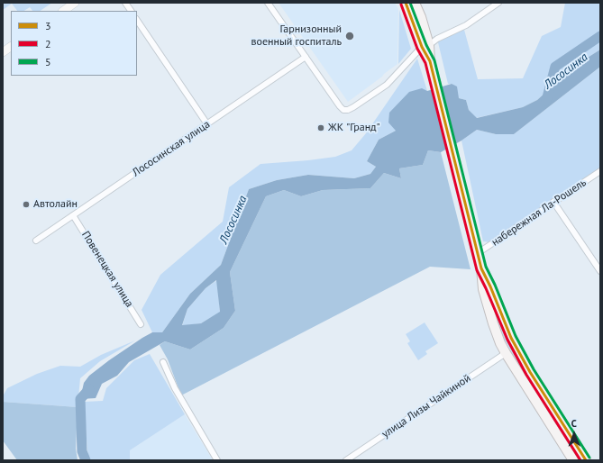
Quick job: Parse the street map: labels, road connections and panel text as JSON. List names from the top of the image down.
{
  "streets": {
    "street": [
      "Лососинская улица",
      "набережная Ла-Рошель",
      "Повенецкая улица",
      "улица Лизы Чайкиной"
    ]
  },
  "crossings": [
    ["Лососинская улица", "Повенецкая улица"]
  ],
  "water": ["Лососинка"],
  "places": ["Гарнизонный военный госпиталь", "ЖК \"Гранд\"", "Автолайн"],
  "lines": ["transit line 3", "transit line 5", "transit line 2"],
  "legend": ["3", "2", "5"],
  "north": "top"
}
